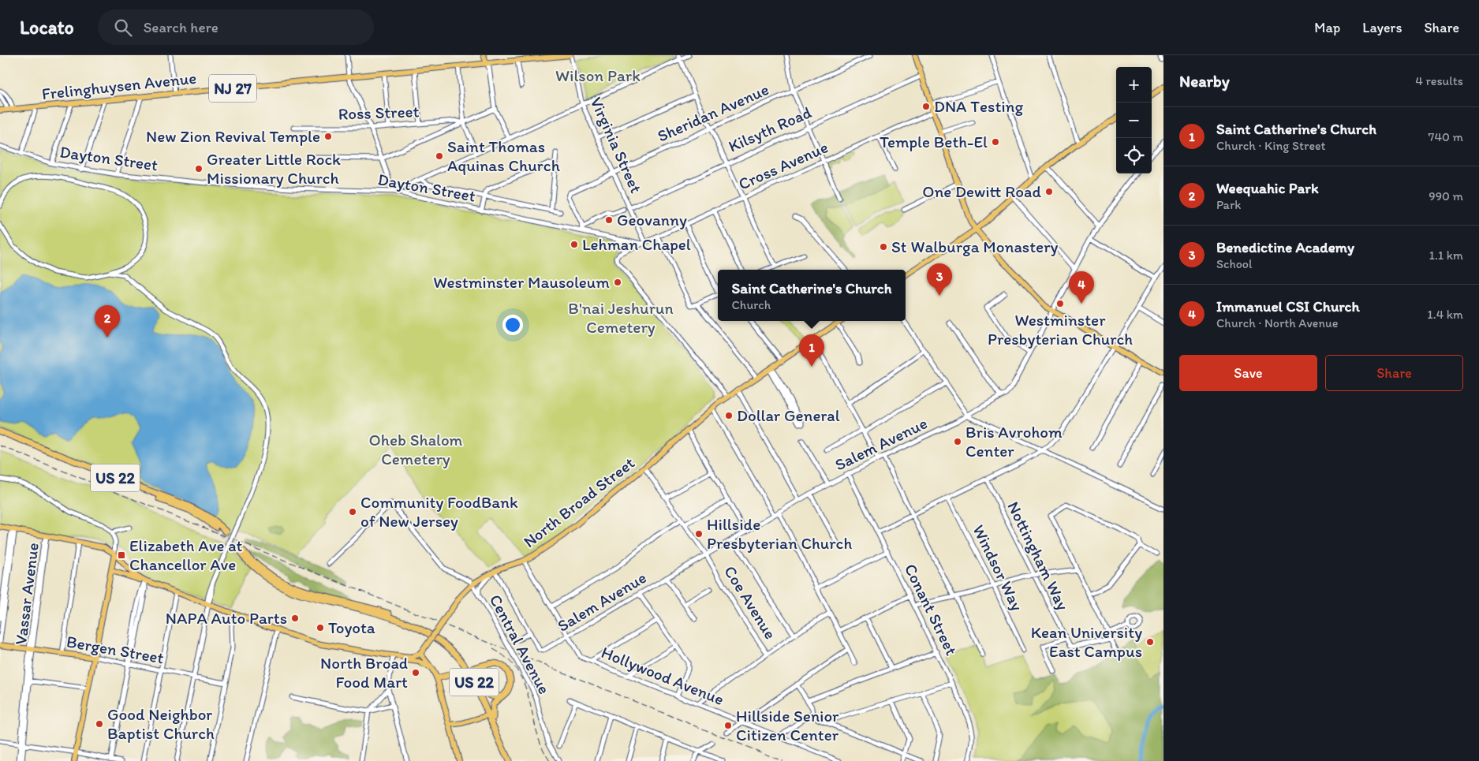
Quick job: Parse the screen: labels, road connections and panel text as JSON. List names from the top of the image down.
{
  "streets": {
    "highway": ["US 22"],
    "main road": [
      "Frelinghuysen Avenue",
      "NJ 27",
      "North Broad Street",
      "Bergen Street"
    ],
    "street": [
      "Ross Street",
      "Sheridan Avenue",
      "Kilsyth Road",
      "Virginia Street",
      "Dayton Street",
      "Cross Avenue",
      "Salem Avenue",
      "Nottingham Way",
      "Windsor Way",
      "Vassar Avenue",
      "Coe Avenue",
      "Conant Street",
      "Central Avenue",
      "Hollywood Avenue"
    ]
  },
  "crossings": [
    ["Frelinghuysen Avenue", "Virginia Street"],
    ["Sheridan Avenue", "Virginia Street"],
    ["Sheridan Avenue", "Dayton Street"],
    ["Kilsyth Road", "Virginia Street"],
    ["Virginia Street", "Cross Avenue"],
    ["Cross Avenue", "North Broad Street"],
    ["Salem Avenue", "Coe Avenue"],
    ["Salem Avenue", "Conant Street"],
    ["Salem Avenue", "Hollywood Avenue"],
    ["North Broad Street", "Coe Avenue"],
    ["North Broad Street", "Central Avenue"],
    ["North Broad Street", "Hollywood Avenue"],
    ["Vassar Avenue", "Bergen Street"]
  ],
  "parks": ["Wilson Park", "B'nai Jeshurun Cemetery", "Oheb Shalom Cemetery"],
  "places": {
    "other": [
      "DNA Testing",
      "New Zion Revival Temple",
      "Temple Beth-El",
      "Saint Thomas Aquinas Church",
      "Greater Little Rock Missionary Church",
      "One Dewitt Road",
      "Geovanny",
      "Lehman Chapel",
      "St Walburga Monastery",
      "Westminster Mausoleum",
      "Westminster Presbyterian Church",
      "Dollar General",
      "Bris Avrohom Center",
      "Community FoodBank of New Jersey",
      "Hillside Presbyterian Church",
      "NAPA Auto Parts",
      "Toyota",
      "Kean University East Campus",
      "North Broad Food Mart",
      "Good Neighbor Baptist Church",
      "Hillside Senior Citizen Center"
    ],
    "transit": ["Elizabeth Ave at Chancellor Ave"]
  },
  "page": {
    "header": "Locato",
    "search": "Search here",
    "nav": ["Map", "Layers", "Share"],
    "heading": ["Nearby", "4 results"],
    "map_buttons": ["+", "−"],
    "list": [
      {
        "mark": "1",
        "name": "Saint Catherine's Church",
        "note": "Church · King Street",
        "value": "740 m"
      },
      {
        "mark": "2",
        "name": "Weequahic Park",
        "note": "Park",
        "value": "990 m"
      },
      {
        "mark": "3",
        "name": "Benedictine Academy",
        "note": "School",
        "value": "1.1 km"
      },
      {
        "mark": "4",
        "name": "Immanuel CSI Church",
        "note": "Church · North Avenue",
        "value": "1.4 km"
      }
    ],
    "pins": [
      "3",
      "4",
      "2",
      "1"
    ],
    "popup": ["Saint Catherine's Church", "Church"],
    "buttons": ["Save", "Share"]
  }
}
